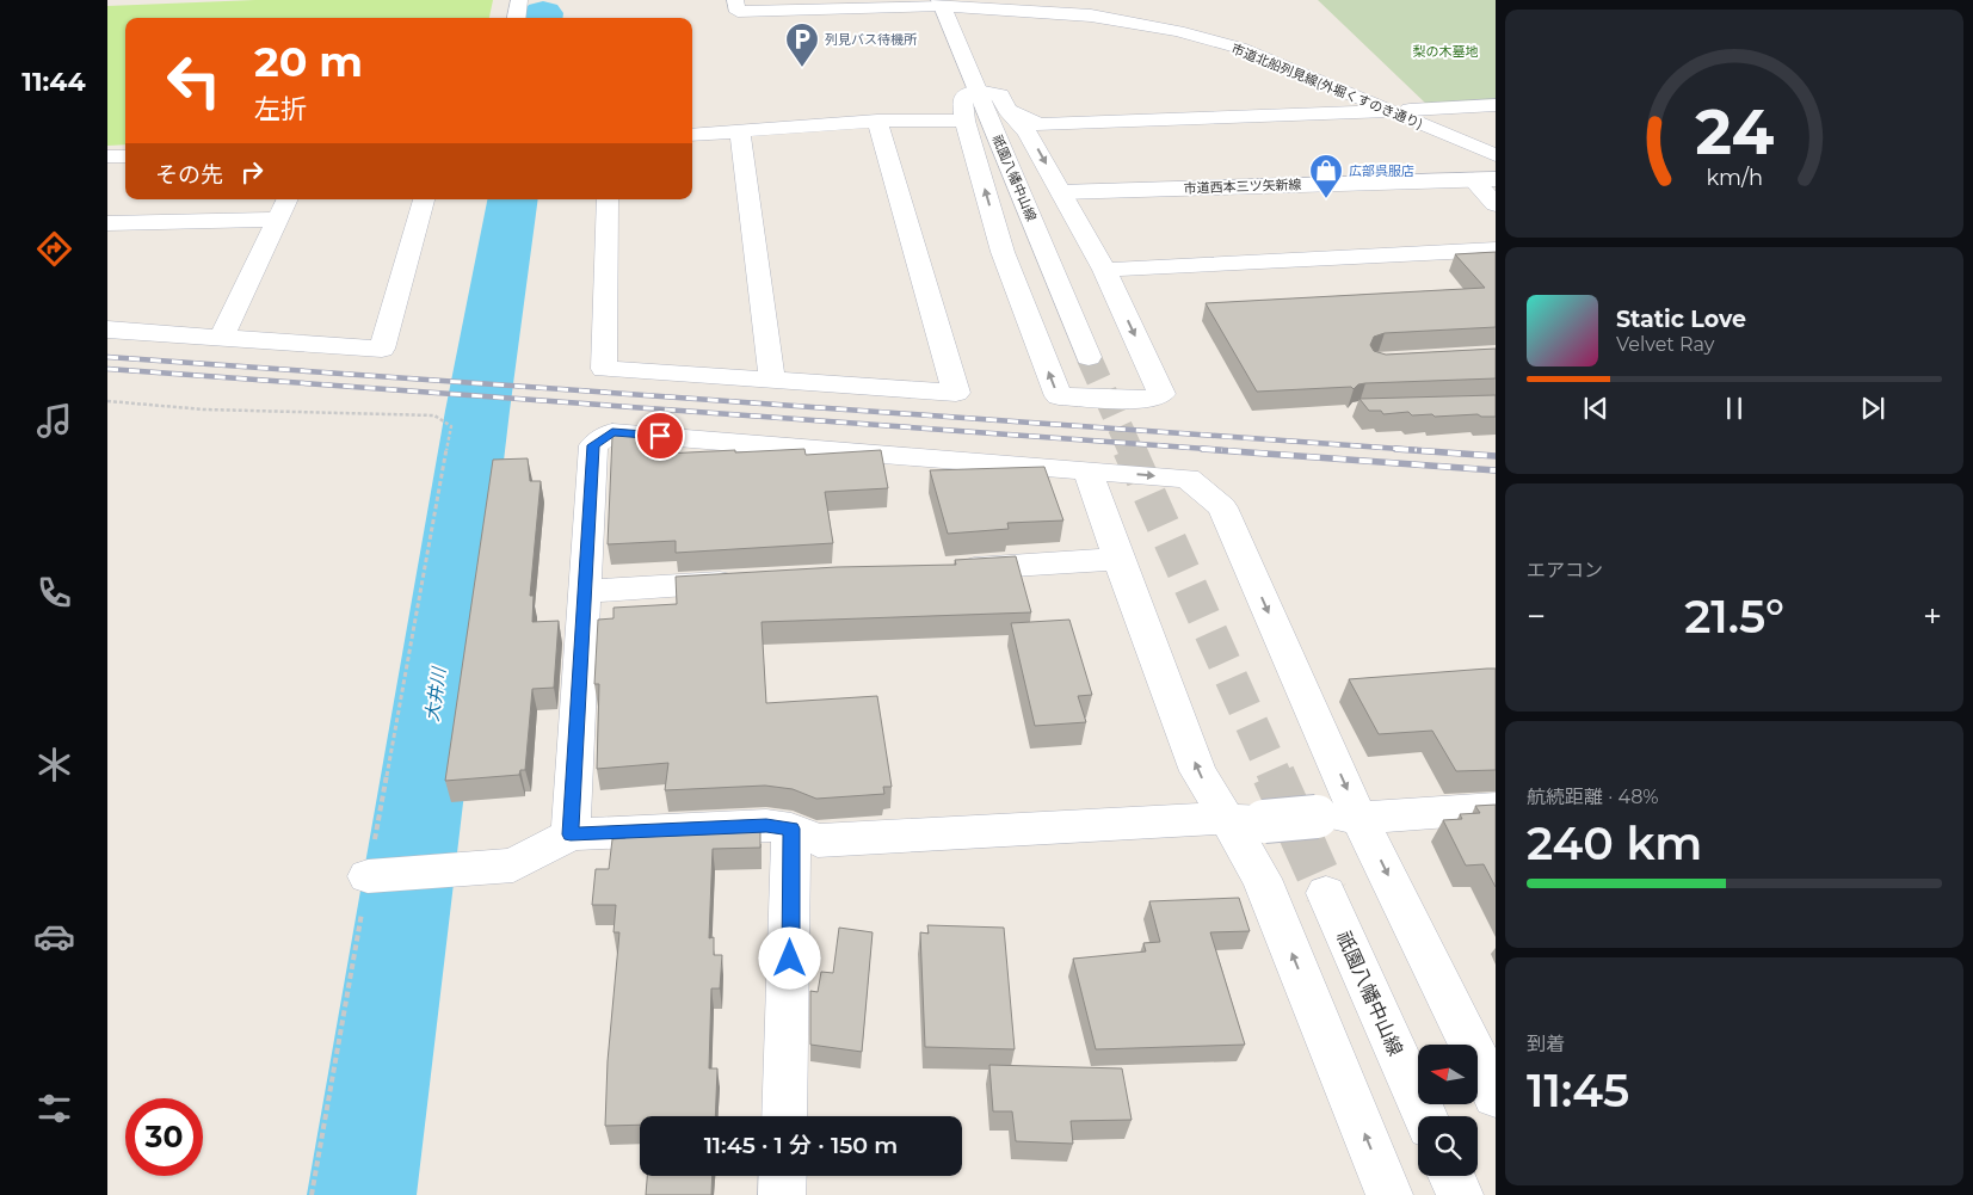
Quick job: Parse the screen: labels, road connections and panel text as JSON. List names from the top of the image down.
{
  "streets": {
    "street": ["市道北船列見線(外堀くすのき通り)", "祇園八幡中山線", "市道西本三ツ矢新線"]
  },
  "crossings": [
    ["市道北船列見線(外堀くすのき通り)", "祇園八幡中山線"]
  ],
  "water": ["大井川"],
  "parks": ["梨の木墓地"],
  "places": {
    "parking": ["列見バス待機所"],
    "shop": ["広部呉服店"]
  },
  "north": "left",
  "page": {
    "tabs": "11:44",
    "turn": ["20 m", "左折"],
    "then": "その先",
    "song": ["Static Love", "Velvet Ray"],
    "tile": [
      "エアコン",
      ["航続距離 · 48%", "240 km"],
      ["到着", "11:45"]
    ],
    "heat": ["−", "21.5°", "+"],
    "limit": "30",
    "trip": "11:45 · 1 分 · 150 m",
    "gauge": ["24", "km/h"]
  }
}
